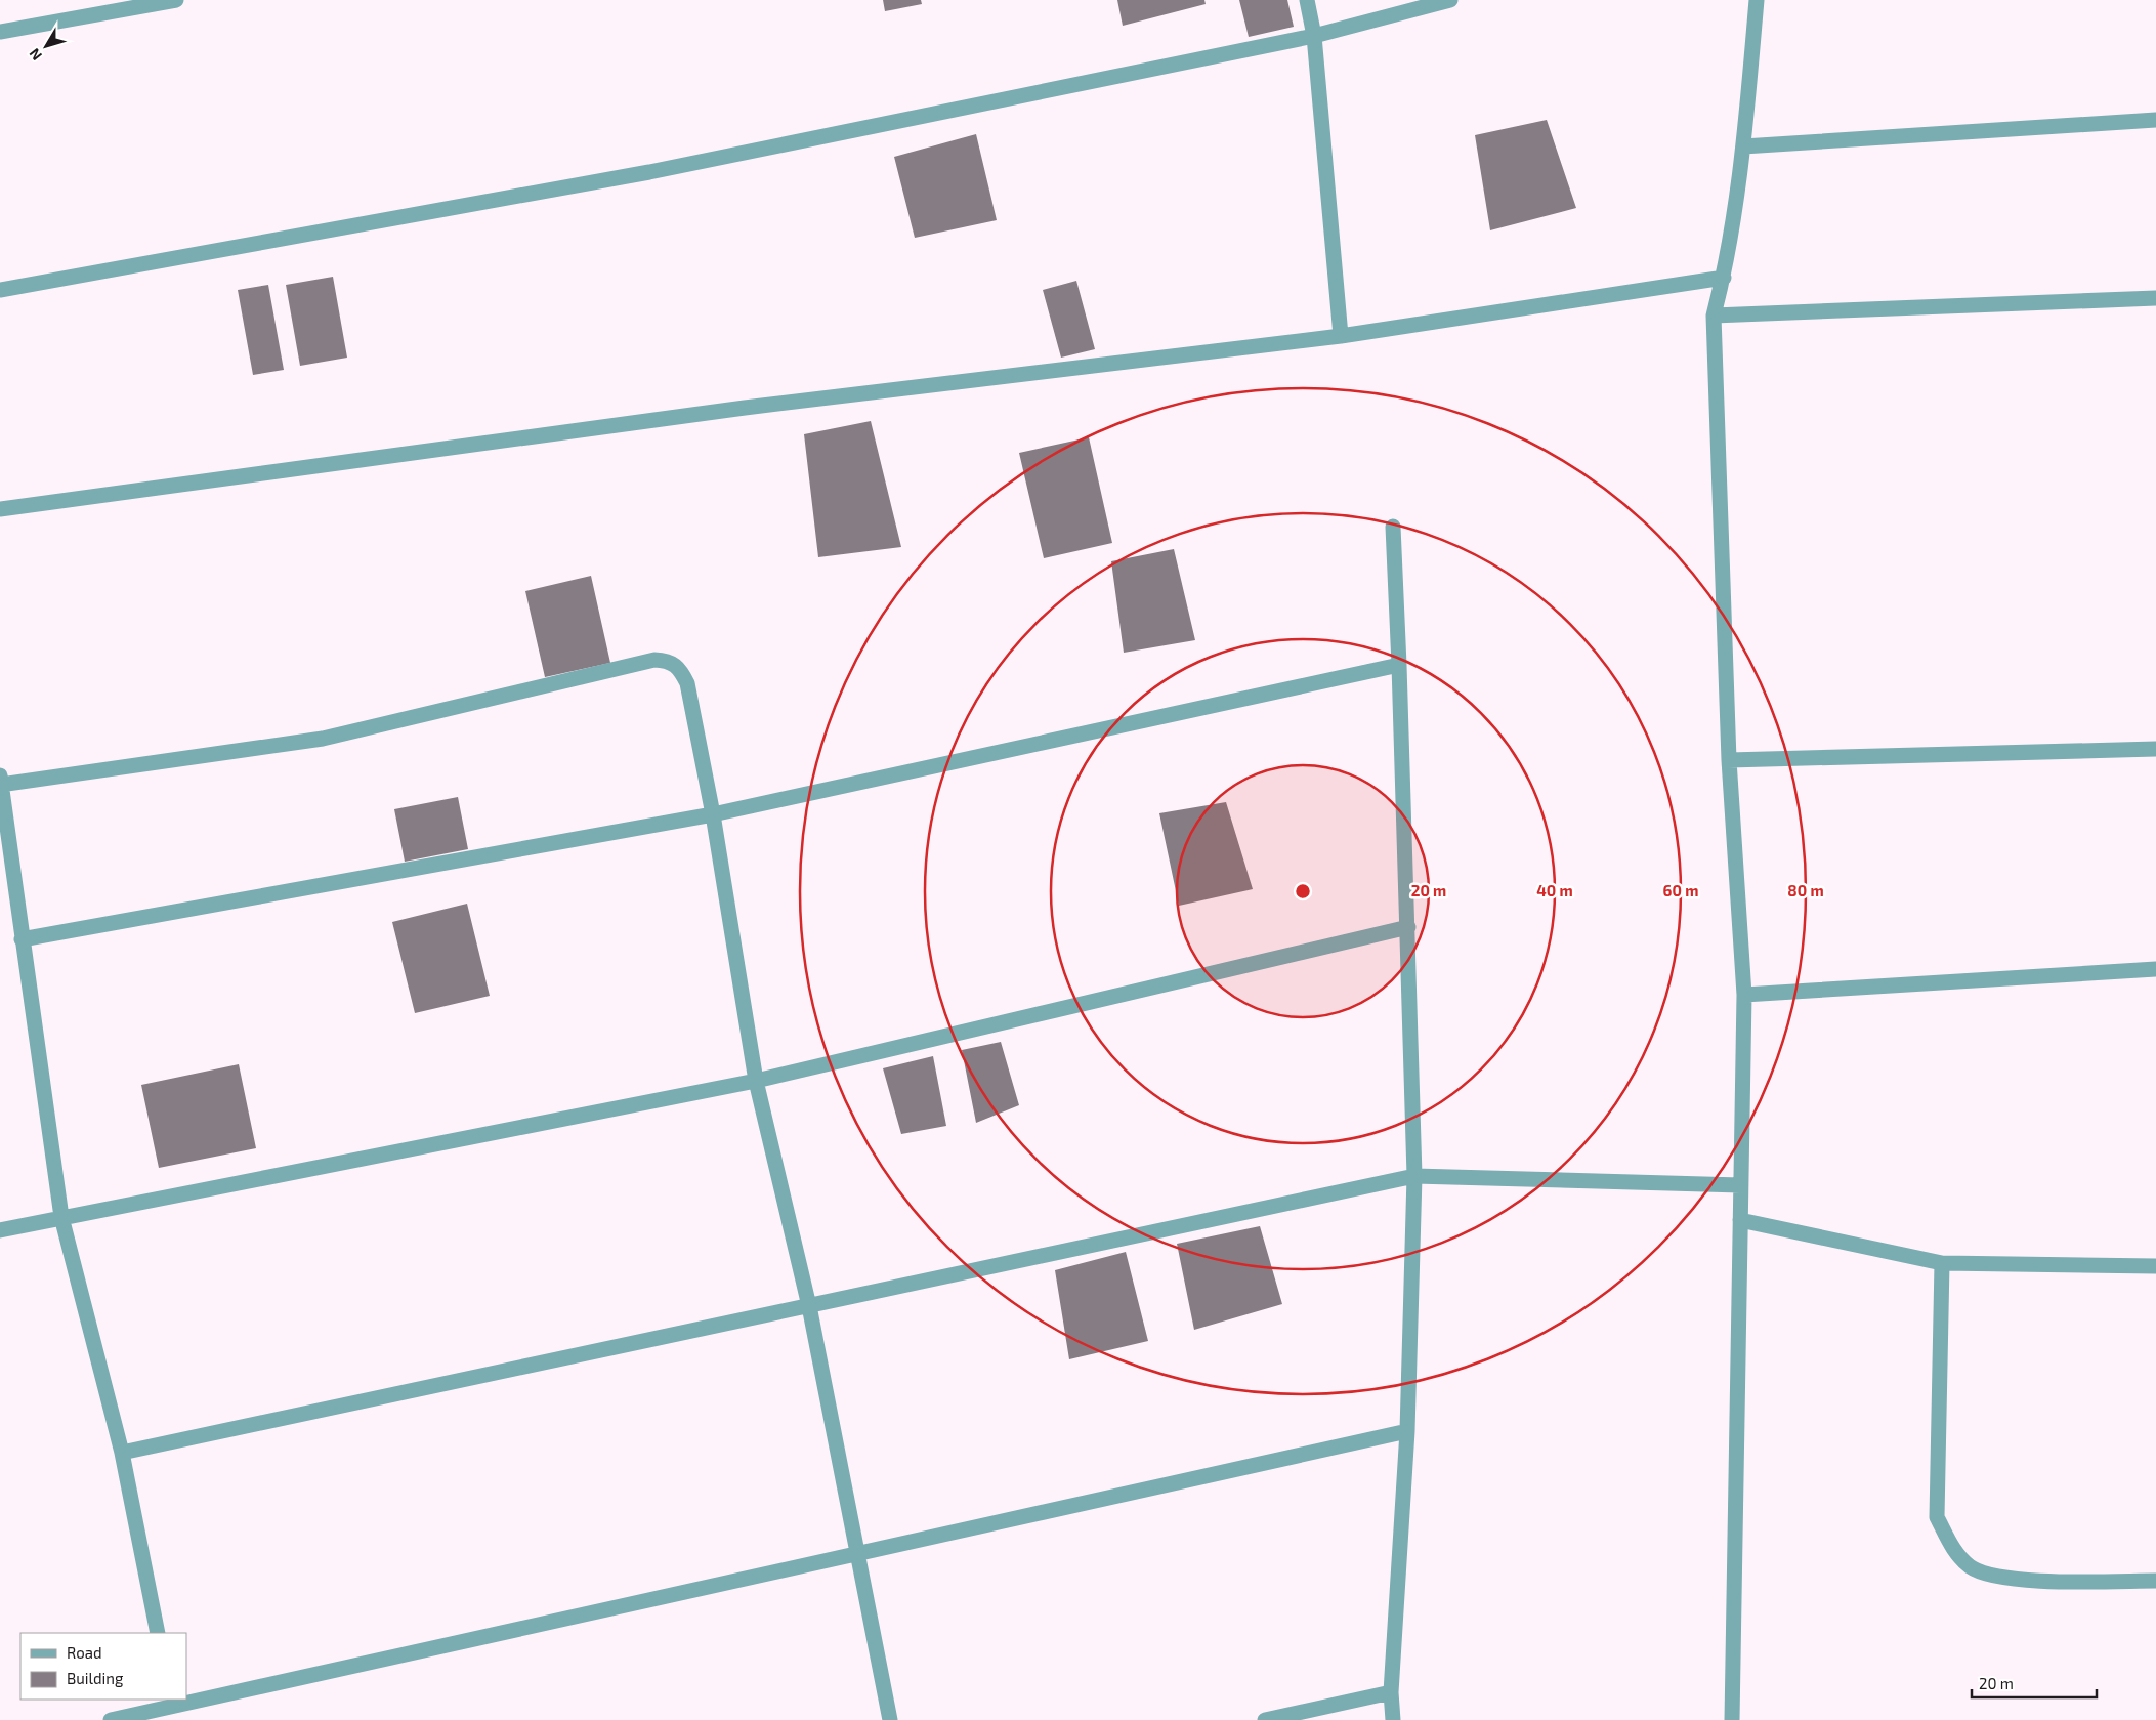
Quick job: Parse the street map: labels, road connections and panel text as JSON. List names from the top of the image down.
{
  "legend": ["Road", "Building"],
  "scale_bar": "20 m",
  "north": "bottom left",
  "rings": [
    "20 m",
    "40 m",
    "60 m",
    "80 m"
  ]
}
